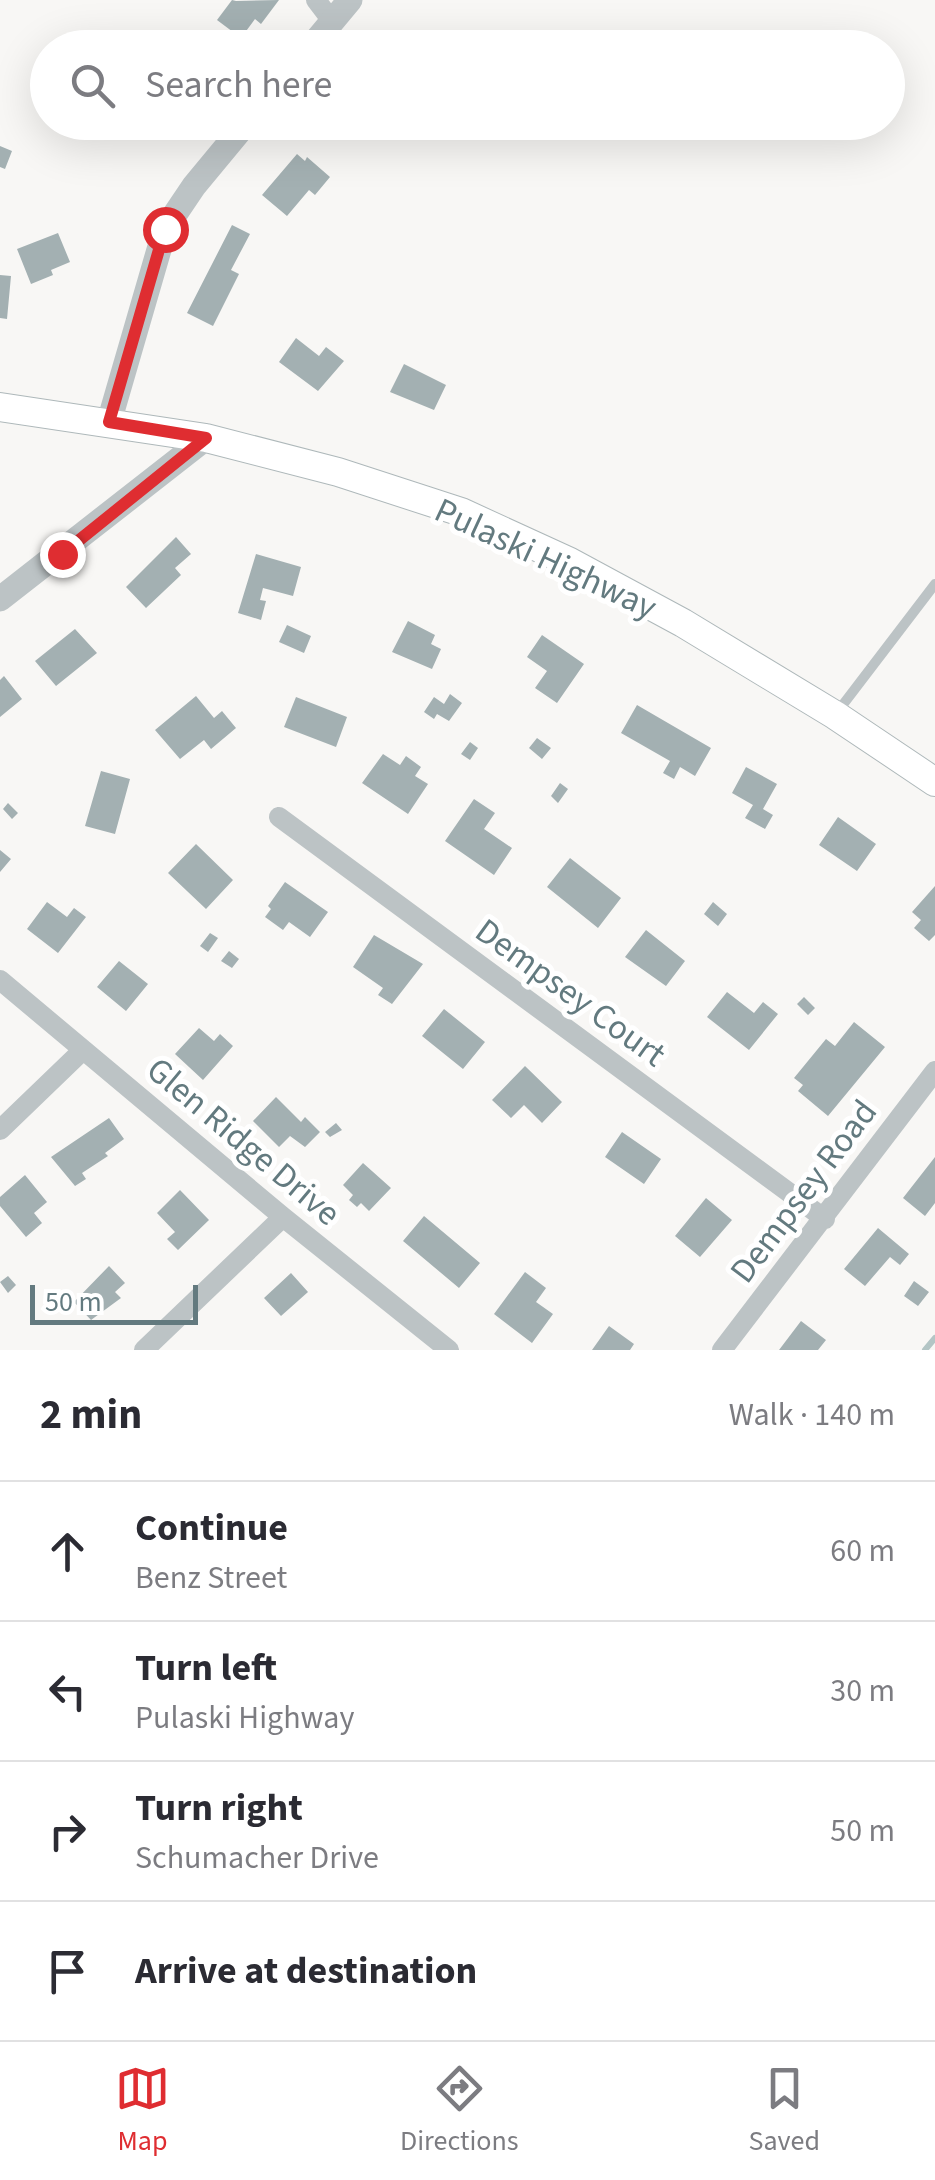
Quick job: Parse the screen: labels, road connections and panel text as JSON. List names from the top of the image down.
{
  "streets": {
    "main road": ["Pulaski Highway"],
    "street": ["Dempsey Court", "Glen Ridge Drive", "Dempsey Road"]
  },
  "crossings": [
    ["Dempsey Court", "Dempsey Road"]
  ],
  "scale_bar": "50 m",
  "page": {
    "search": "Search here",
    "scale": "50 m",
    "heading": ["2 min", "Walk · 140 m"],
    "list": [
      ["Continue", "Benz Street", "60 m"],
      ["Turn left", "Pulaski Highway", "30 m"],
      ["Turn right", "Schumacher Drive", "50 m"],
      "Arrive at destination"
    ],
    "nav": ["Map", "Directions", "Saved"]
  }
}
